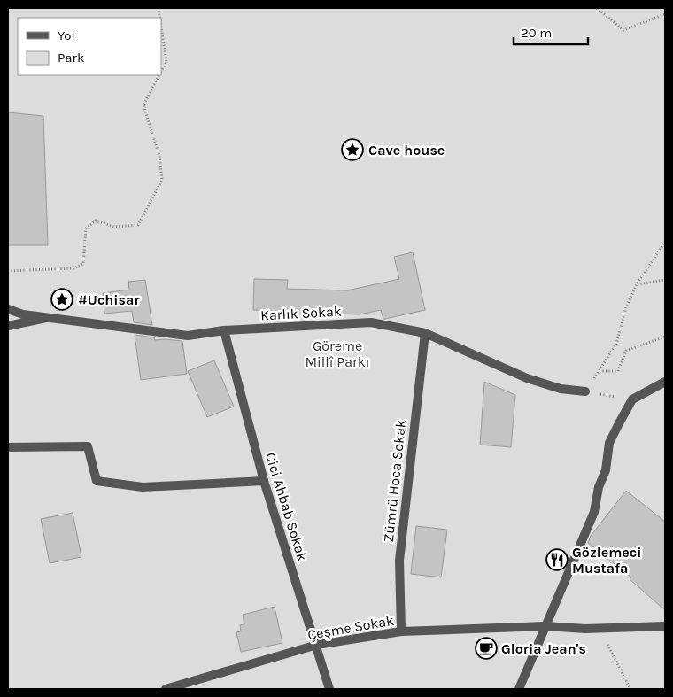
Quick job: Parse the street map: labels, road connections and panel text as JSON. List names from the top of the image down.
{
  "streets": {
    "street": [
      "Karlık Sokak",
      "Zümrü Hoca Sokak",
      "Cici Ahbab Sokak",
      "Çeşme Sokak"
    ]
  },
  "crossings": [
    ["Karlık Sokak", "Zümrü Hoca Sokak"],
    ["Karlık Sokak", "Cici Ahbab Sokak"],
    ["Zümrü Hoca Sokak", "Çeşme Sokak"],
    ["Cici Ahbab Sokak", "Çeşme Sokak"]
  ],
  "parks": ["Göreme Millî Parkı"],
  "places": {
    "place": ["Cave house", "#Uchisar"],
    "restaurant": ["Gözlemeci Mustafa"],
    "cafe": ["Gloria Jean's"]
  },
  "legend": ["Yol", "Park"],
  "scale_bar": "20 m"
}
